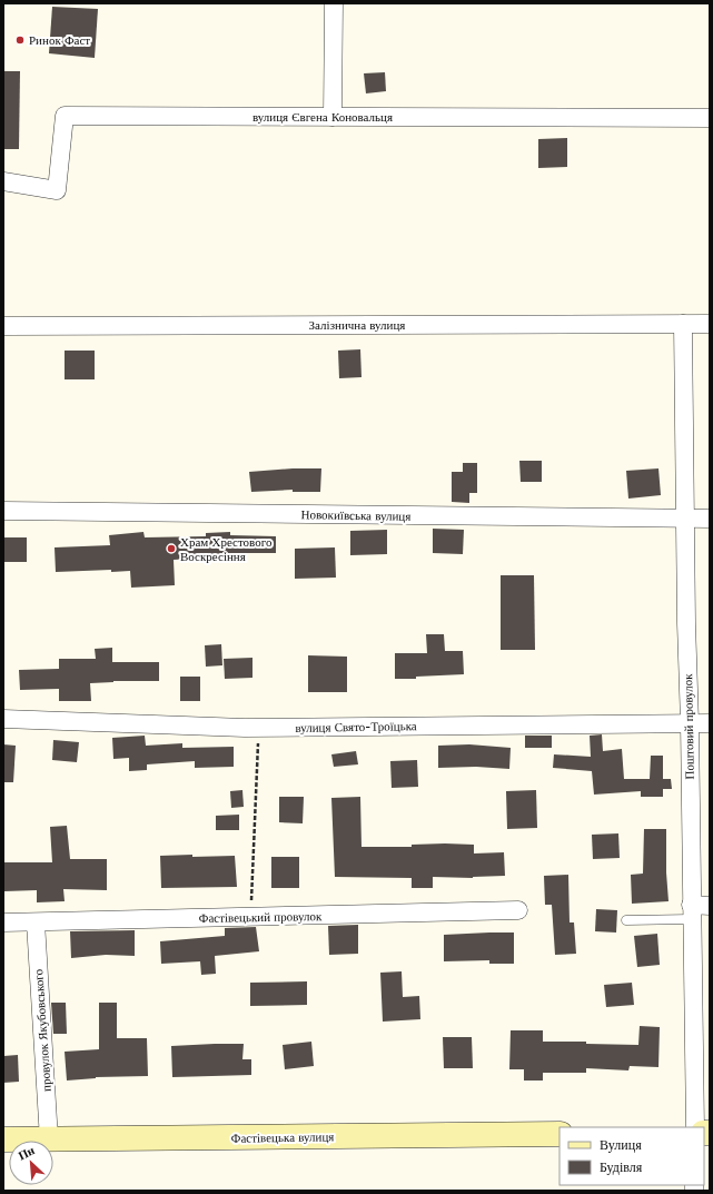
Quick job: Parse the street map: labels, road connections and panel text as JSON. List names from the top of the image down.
{
  "streets": {
    "main road": ["Фастівецька вулиця"],
    "street": [
      "вулиця Євгена Коновальця",
      "Залізнична вулиця",
      "Новокиївська вулиця",
      "вулиця Свято-Троїцька",
      "Поштовий провулок",
      "Фастівецький провулок",
      "провулок Якубовського"
    ]
  },
  "crossings": [
    ["Залізнична вулиця", "Поштовий провулок"],
    ["Новокиївська вулиця", "Поштовий провулок"],
    ["вулиця Свято-Троїцька", "Поштовий провулок"],
    ["Фастівецький провулок", "провулок Якубовського"],
    ["провулок Якубовського", "Фастівецька вулиця"]
  ],
  "places": ["Ринок Фаст", "Храм Хрестового Воскресіння"],
  "legend": ["Вулиця", "Будівля"],
  "north": "top left"
}
